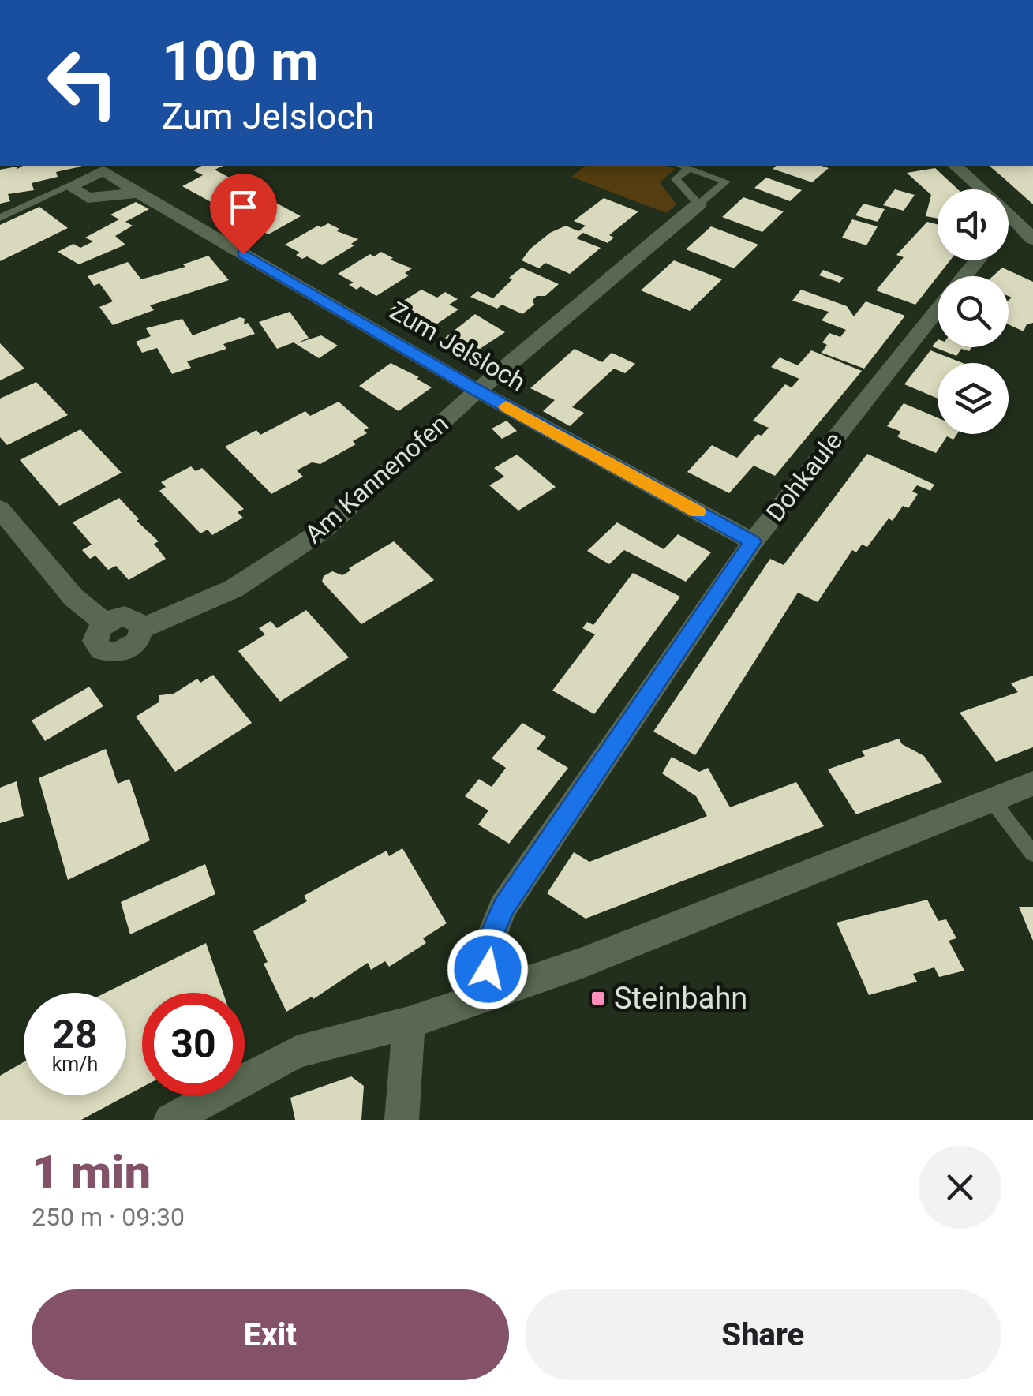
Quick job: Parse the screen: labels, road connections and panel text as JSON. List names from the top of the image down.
{
  "streets": {
    "street": ["Zum Jelsloch", "Dohkaule", "Am Kannenofen"]
  },
  "crossings": [
    ["Zum Jelsloch", "Dohkaule"],
    ["Zum Jelsloch", "Am Kannenofen"]
  ],
  "places": {
    "transit": ["Steinbahn"]
  },
  "page": {
    "turn": ["100 m", "Zum Jelsloch"],
    "speed": "28 km/h",
    "limit": "30",
    "heading": ["1 min", "250 m · 09:30"],
    "buttons": ["Exit", "Share"]
  }
}
